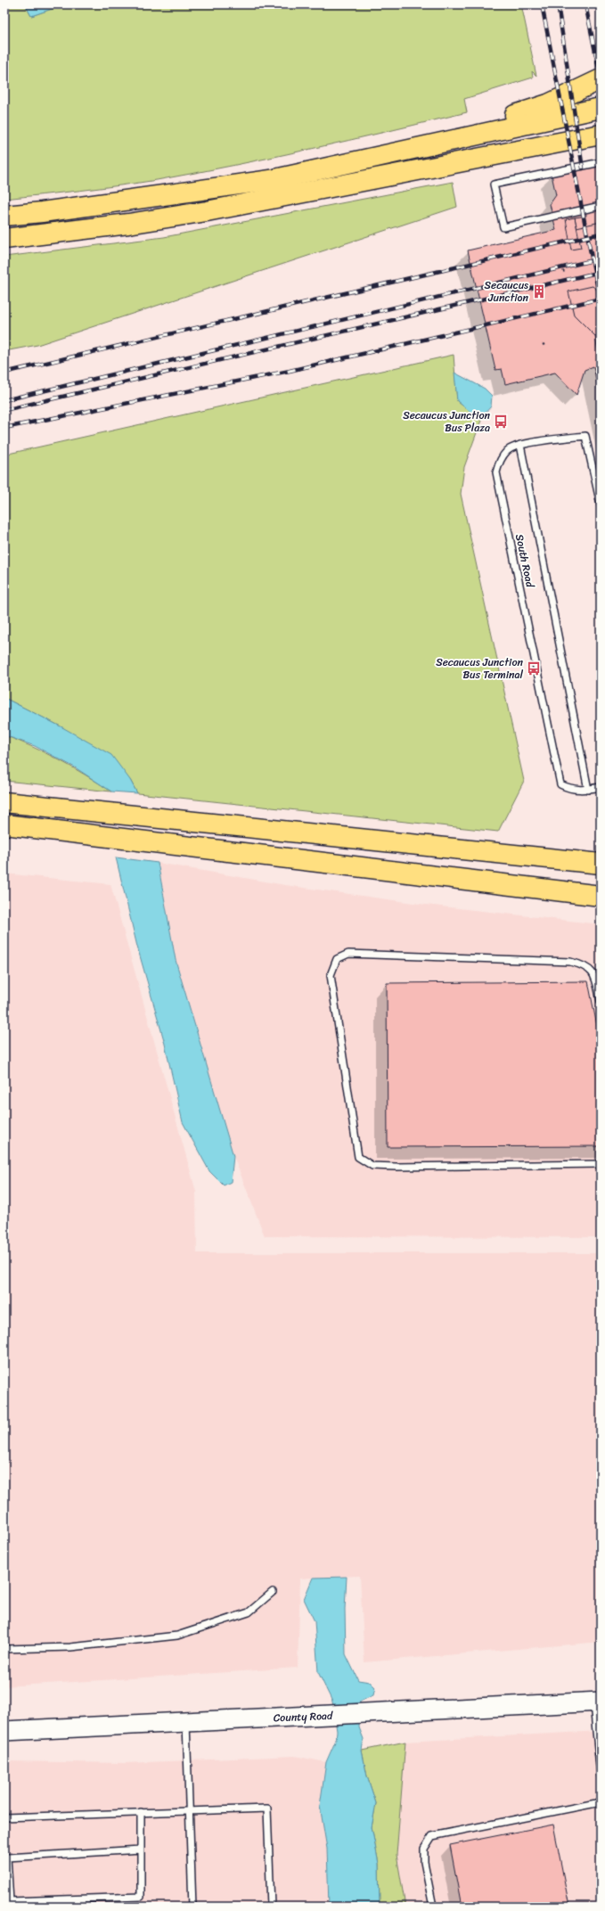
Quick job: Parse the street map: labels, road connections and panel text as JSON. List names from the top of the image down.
{
  "streets": {
    "main road": ["County Road"],
    "lane": ["South Road"]
  },
  "places": {
    "building": ["Secaucus Junction"],
    "bus stop": ["Secaucus Junction Bus Plaza", "Secaucus Junction Bus Terminal"]
  }
}
